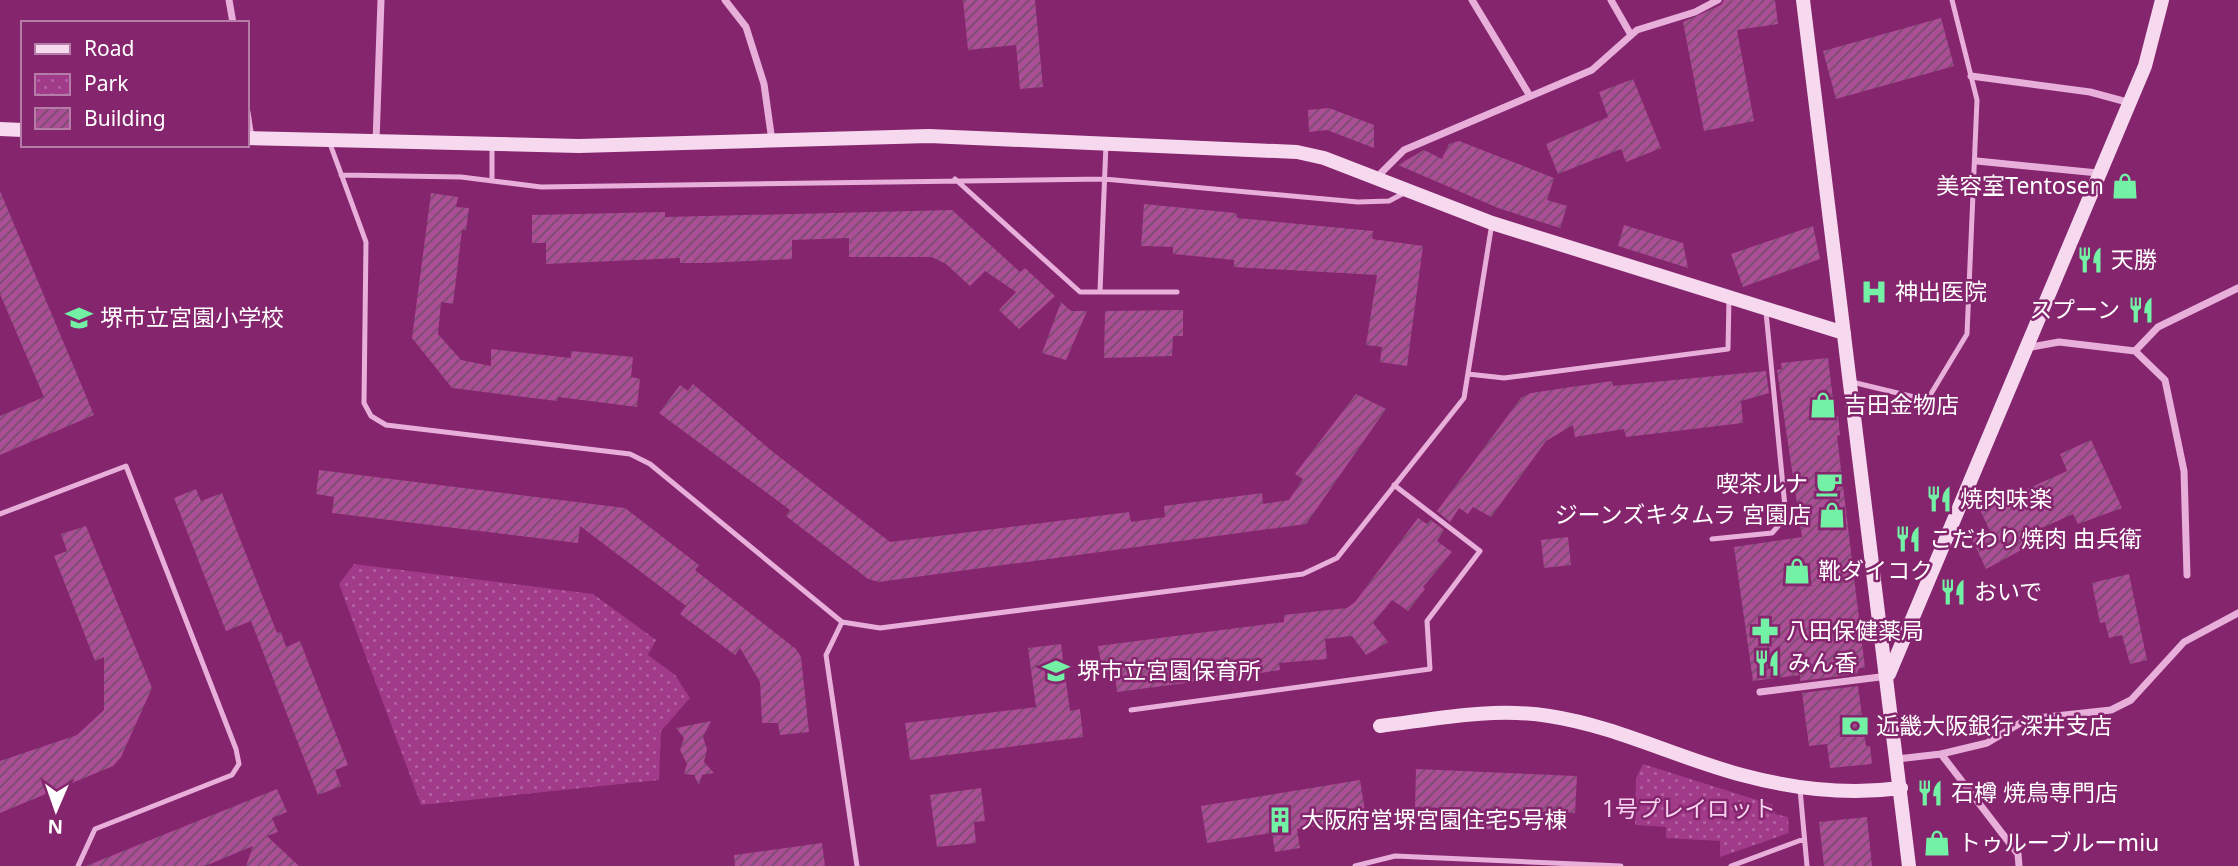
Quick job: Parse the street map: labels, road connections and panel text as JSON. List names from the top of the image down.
{
  "parks": ["1号プレイロット"],
  "places": {
    "shop": [
      "美容室Tentosen",
      "吉田金物店",
      "ジーンズキタムラ 宮園店",
      "靴ダイコク",
      "トゥルーブルーmiu"
    ],
    "restaurant": [
      "天勝",
      "スプーン",
      "焼肉味楽",
      "こだわり焼肉 由兵衛",
      "おいで",
      "みん香",
      "石樽 焼鳥専門店"
    ],
    "hospital": ["神出医院"],
    "school or university": ["堺市立宮園小学校", "堺市立宮園保育所"],
    "cafe": ["喫茶ルナ"],
    "pharmacy": ["八田保健薬局"],
    "bank": ["近畿大阪銀行 深井支店"],
    "building": ["大阪府営堺宮園住宅5号棟"]
  },
  "legend": ["Road", "Park", "Building"],
  "north": "bottom"
}
